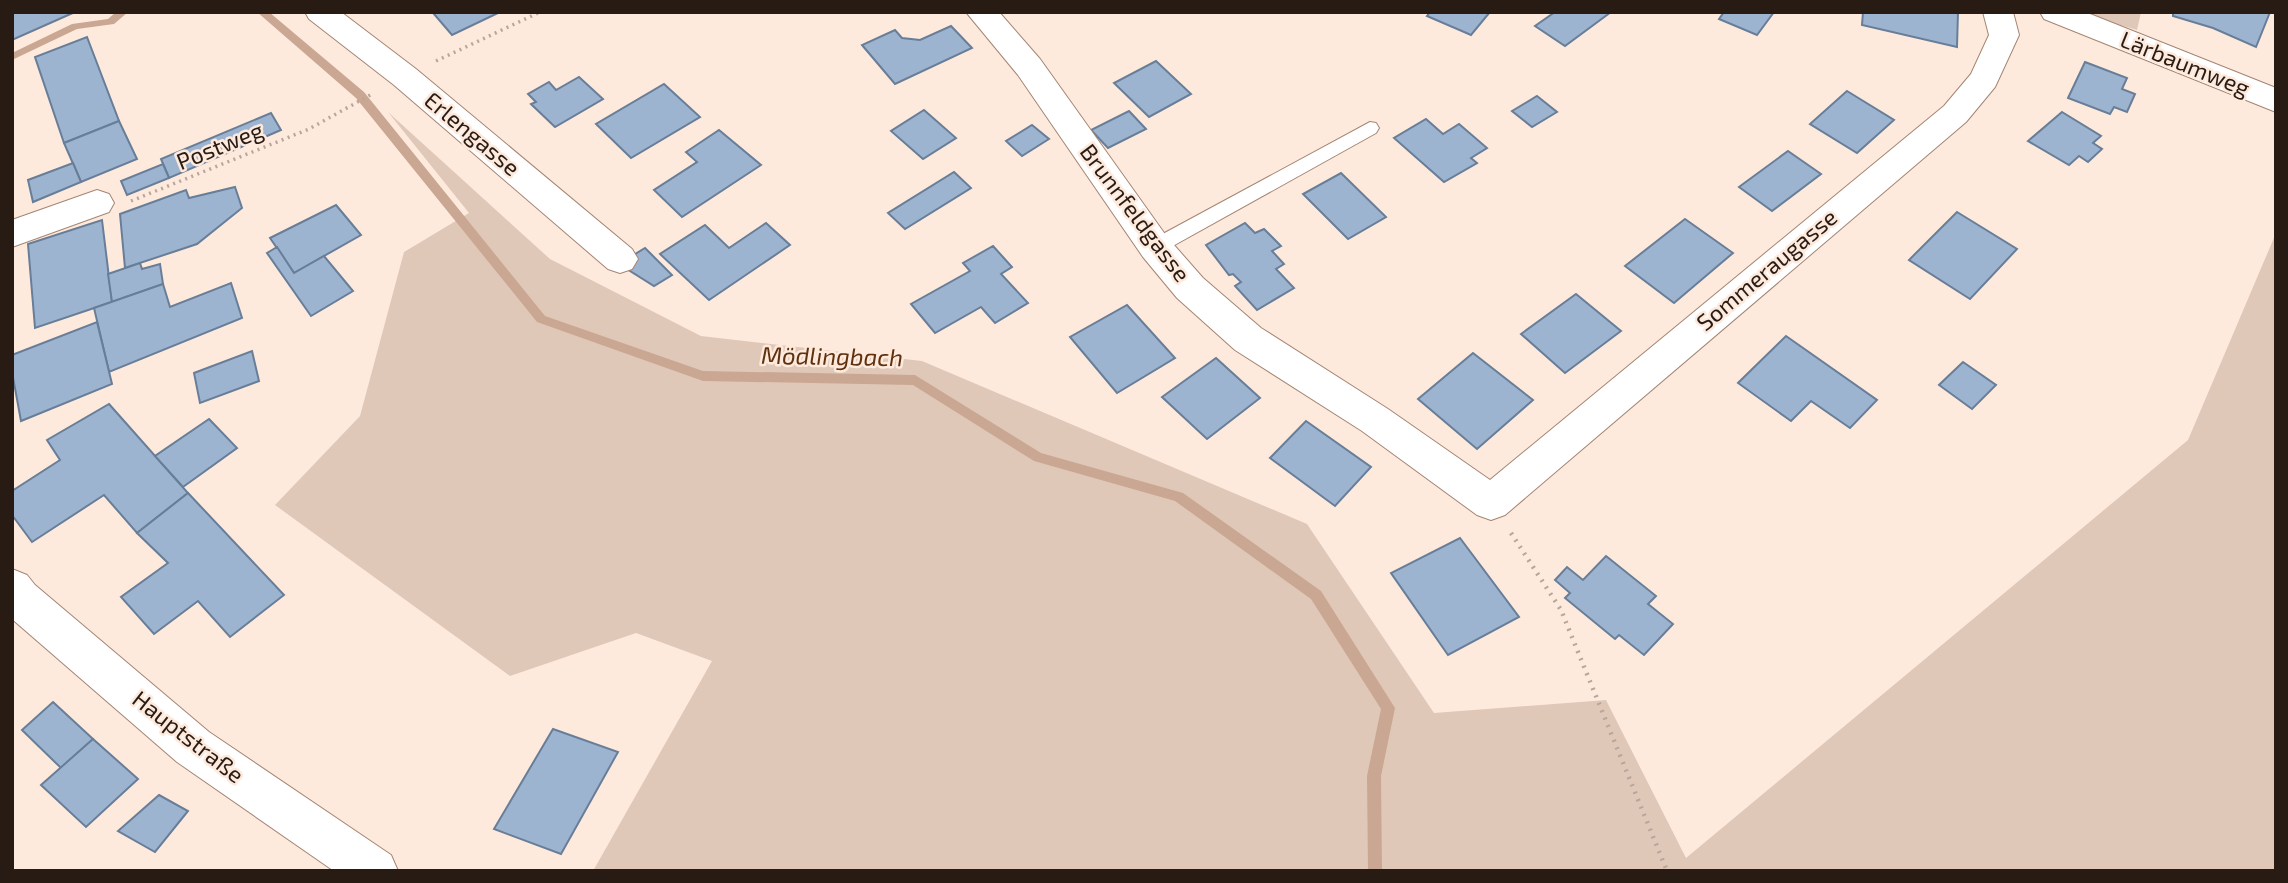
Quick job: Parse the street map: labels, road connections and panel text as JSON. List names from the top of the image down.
{
  "streets": {
    "street": [
      "Lärbaumweg",
      "Erlengasse",
      "Brunnfeldgasse",
      "Sommeraugasse",
      "Hauptstraße"
    ],
    "path": ["Postweg"]
  },
  "crossings": [
    ["Brunnfeldgasse", "Sommeraugasse"]
  ],
  "water": ["Mödlingbach"]
}
